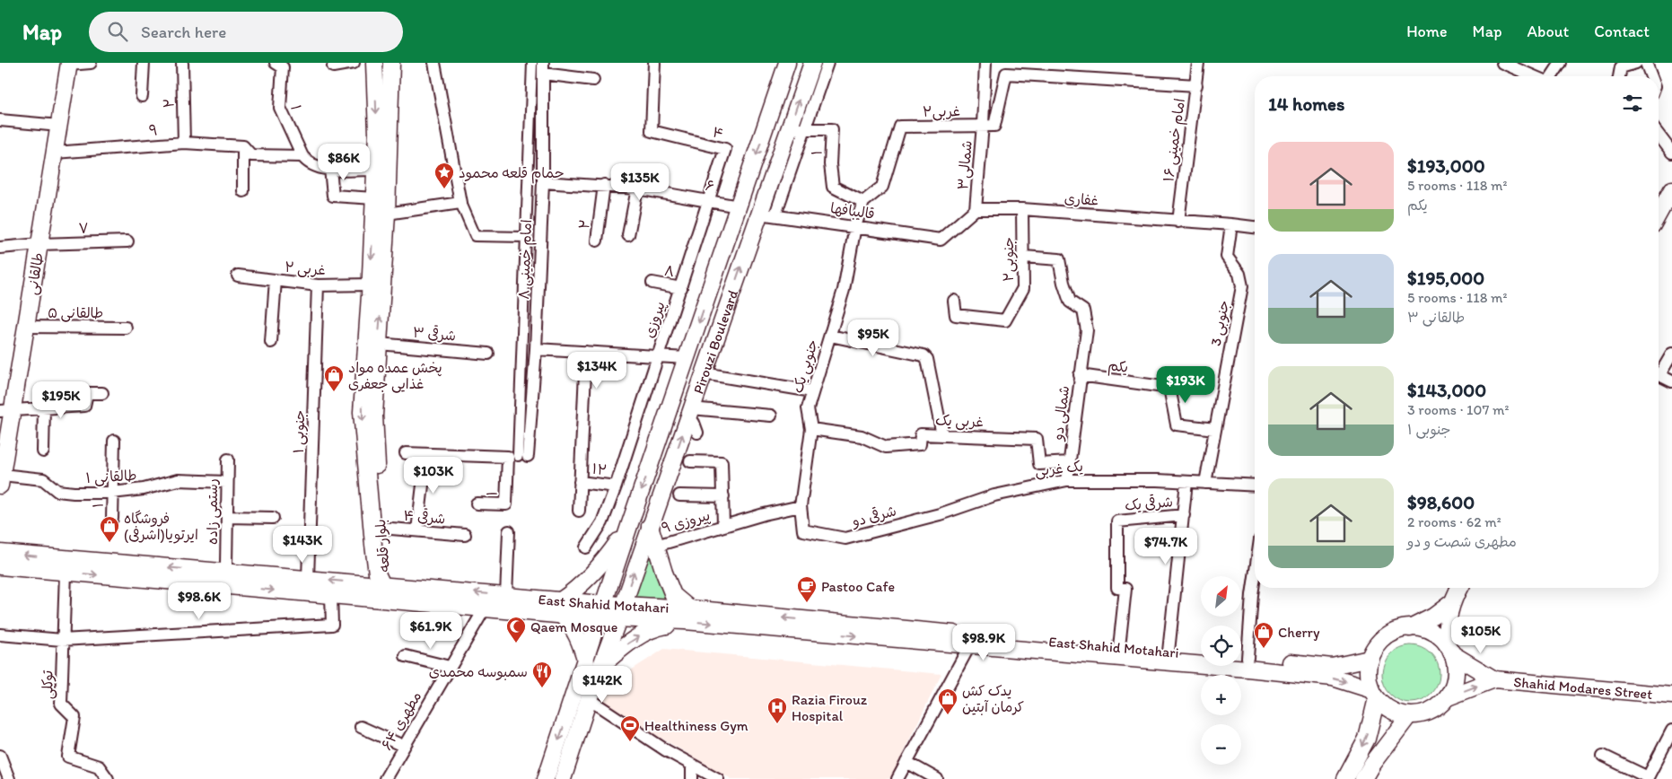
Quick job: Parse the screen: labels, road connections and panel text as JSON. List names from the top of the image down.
{
  "streets": {
    "main road": [
      "طالقانی",
      "Pirouzi Boulevard",
      "بلوار قلعه",
      "East Shahid Motahari",
      "Shahid Modares Street"
    ],
    "street": [
      "۲",
      "۱",
      "غربی۲",
      "۹",
      "۴",
      "امام خمینی ۱۶",
      "شمالی۳",
      "۶",
      "غفاری",
      "قالیبافها",
      "۷",
      "امام خمینی ۸",
      "جنوبی۲",
      "۲ غربی",
      "۸",
      "طالقانی ۵",
      "پیروزی",
      "جنوبی 3",
      "۳ شرقی",
      "جنوبی یک",
      "یکم",
      "شمالی دو",
      "غربی یک",
      "۱ جنوبی",
      "یک غربی",
      "۱۲",
      "طالقانی ۱",
      "شرقی یک",
      "رستمی زاده",
      "شرقی دو",
      "شرقی ۴",
      "پیروزی ۹",
      "توکلی",
      "مطهری ۶۴"
    ]
  },
  "crossings": [
    ["۲", "۹"],
    ["۲", "۶"],
    ["۱", "غربی۲"],
    ["۱", "امام خمینی ۸"],
    ["۱", "Pirouzi Boulevard"],
    ["۱", "جنوبی یک"],
    ["۱", "طالقانی ۱"],
    ["غربی۲", "شمالی۳"],
    ["غربی۲", "جنوبی یک"],
    ["۹", "طالقانی"],
    ["۴", "۶"],
    ["۴", "پیروزی"],
    ["امام خمینی ۱۶", "غفاری"],
    ["شمالی۳", "غفاری"],
    ["شمالی۳", "قالیبافها"],
    ["۶", "امام خمینی ۸"],
    ["۶", "پیروزی"],
    ["۶", "Pirouzi Boulevard"],
    ["غفاری", "قالیبافها"],
    ["غفاری", "جنوبی۲"],
    ["غفاری", "جنوبی 3"],
    ["قالیبافها", "Pirouzi Boulevard"],
    ["قالیبافها", "جنوبی یک"],
    ["۷", "طالقانی"],
    ["جنوبی۲", "شمالی دو"],
    ["۲ غربی", "۱ جنوبی"],
    ["۲ غربی", "بلوار قلعه"],
    ["۸", "پیروزی"],
    ["طالقانی", "طالقانی ۵"],
    ["طالقانی", "طالقانی ۱"],
    ["پیروزی", "۱۲"],
    ["جنوبی 3", "یکم"],
    ["جنوبی 3", "یک غربی"],
    ["۳ شرقی", "بلوار قلعه"],
    ["Pirouzi Boulevard", "East Shahid Motahari"],
    ["جنوبی یک", "غربی یک"],
    ["جنوبی یک", "شرقی دو"],
    ["یکم", "شمالی دو"],
    ["شمالی دو", "غربی یک"],
    ["شمالی دو", "یک غربی"],
    ["۱ جنوبی", "East Shahid Motahari"],
    ["یک غربی", "شرقی دو"],
    ["طالقانی ۱", "رستمی زاده"],
    ["شرقی یک", "East Shahid Motahari"],
    ["شرقی ۴", "بلوار قلعه"],
    ["بلوار قلعه", "East Shahid Motahari"]
  ],
  "places": {
    "place": ["حمام قلعه محمود"],
    "shop": [
      "پخش عمده مواد غذایی جعفری",
      "فروشگاه ایرتویا(اشرفی)",
      "Cherry",
      "یدک کش کرمان آبتین"
    ],
    "cafe": ["Pastoo Cafe"],
    "mosque": ["Qaem Mosque"],
    "restaurant": ["سمبوسه محمدی"],
    "hospital": ["Razia Firouz Hospital"],
    "sports": ["Healthiness Gym"]
  },
  "north": "top right",
  "page": {
    "header": "Map",
    "search": "Search here",
    "nav": [
      "Home",
      "Map",
      "About",
      "Contact"
    ],
    "heading": "14 homes",
    "list": [
      {
        "name": "$193,000",
        "note": "5 rooms · 118 m² · یکم"
      },
      {
        "name": "$195,000",
        "note": "5 rooms · 118 m² · طالقانی ۳"
      },
      {
        "name": "$143,000",
        "note": "3 rooms · 107 m² · ۱ جنوبی"
      },
      {
        "name": "$98,600",
        "note": "2 rooms · 62 m² · مطهری شصت و دو"
      }
    ],
    "price": [
      "$86K",
      "$135K",
      "$95K",
      "$134K",
      "$193K",
      "$195K",
      "$103K",
      "$143K",
      "$74.7K",
      "$98.6K",
      "$61.9K",
      "$105K",
      "$98.9K",
      "$142K"
    ],
    "map_buttons": ["+", "−"]
  }
}
